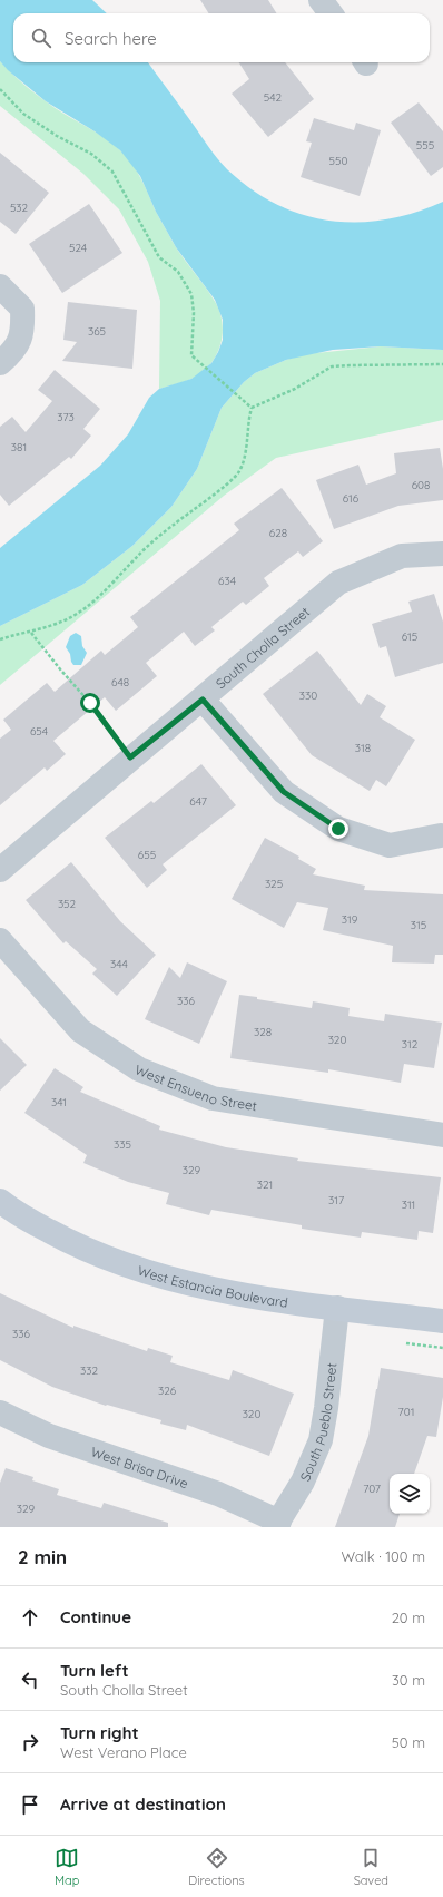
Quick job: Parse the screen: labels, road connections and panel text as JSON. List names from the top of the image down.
{
  "streets": {
    "street": [
      "South Cholla Street",
      "West Ensueno Street",
      "West Estancia Boulevard",
      "South Pueblo Street",
      "West Brisa Drive"
    ]
  },
  "crossings": [
    ["West Estancia Boulevard", "South Pueblo Street"],
    ["South Pueblo Street", "West Brisa Drive"]
  ],
  "house_numbers": [
    "542",
    "555",
    "550",
    "532",
    "524",
    "365",
    "373",
    "381",
    "608",
    "616",
    "628",
    "634",
    "615",
    "648",
    "330",
    "654",
    "318",
    "647",
    "655",
    "325",
    "352",
    "319",
    "315",
    "344",
    "336",
    "328",
    "320",
    "312",
    "341",
    "335",
    "329",
    "321",
    "317",
    "311",
    "336",
    "332",
    "326",
    "701",
    "320",
    "707",
    "329"
  ],
  "page": {
    "search": "Search here",
    "heading": ["2 min", "Walk · 100 m"],
    "list": [
      ["Continue", "20 m"],
      ["Turn left", "South Cholla Street", "30 m"],
      ["Turn right", "West Verano Place", "50 m"],
      "Arrive at destination"
    ],
    "nav": ["Map", "Directions", "Saved"]
  }
}
